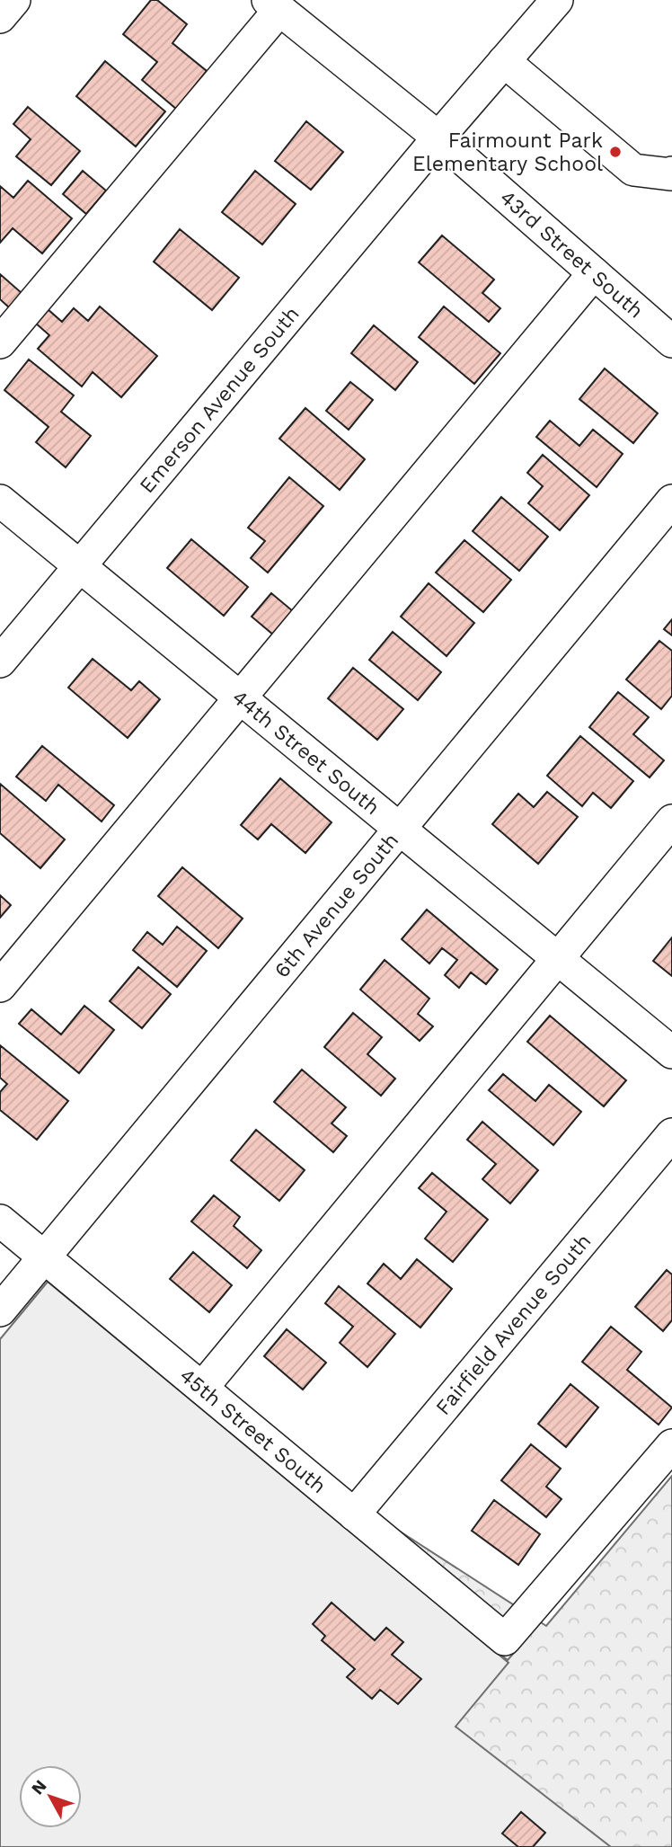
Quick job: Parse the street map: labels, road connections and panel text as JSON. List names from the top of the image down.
{
  "streets": {
    "street": [
      "43rd Street South",
      "Emerson Avenue South",
      "44th Street South",
      "6th Avenue South",
      "Fairfield Avenue South",
      "45th Street South"
    ]
  },
  "crossings": [
    ["43rd Street South", "Emerson Avenue South"],
    ["Emerson Avenue South", "44th Street South"],
    ["44th Street South", "6th Avenue South"],
    ["6th Avenue South", "45th Street South"],
    ["Fairfield Avenue South", "45th Street South"]
  ],
  "places": ["Fairmount Park Elementary School"],
  "north": "top left"
}
